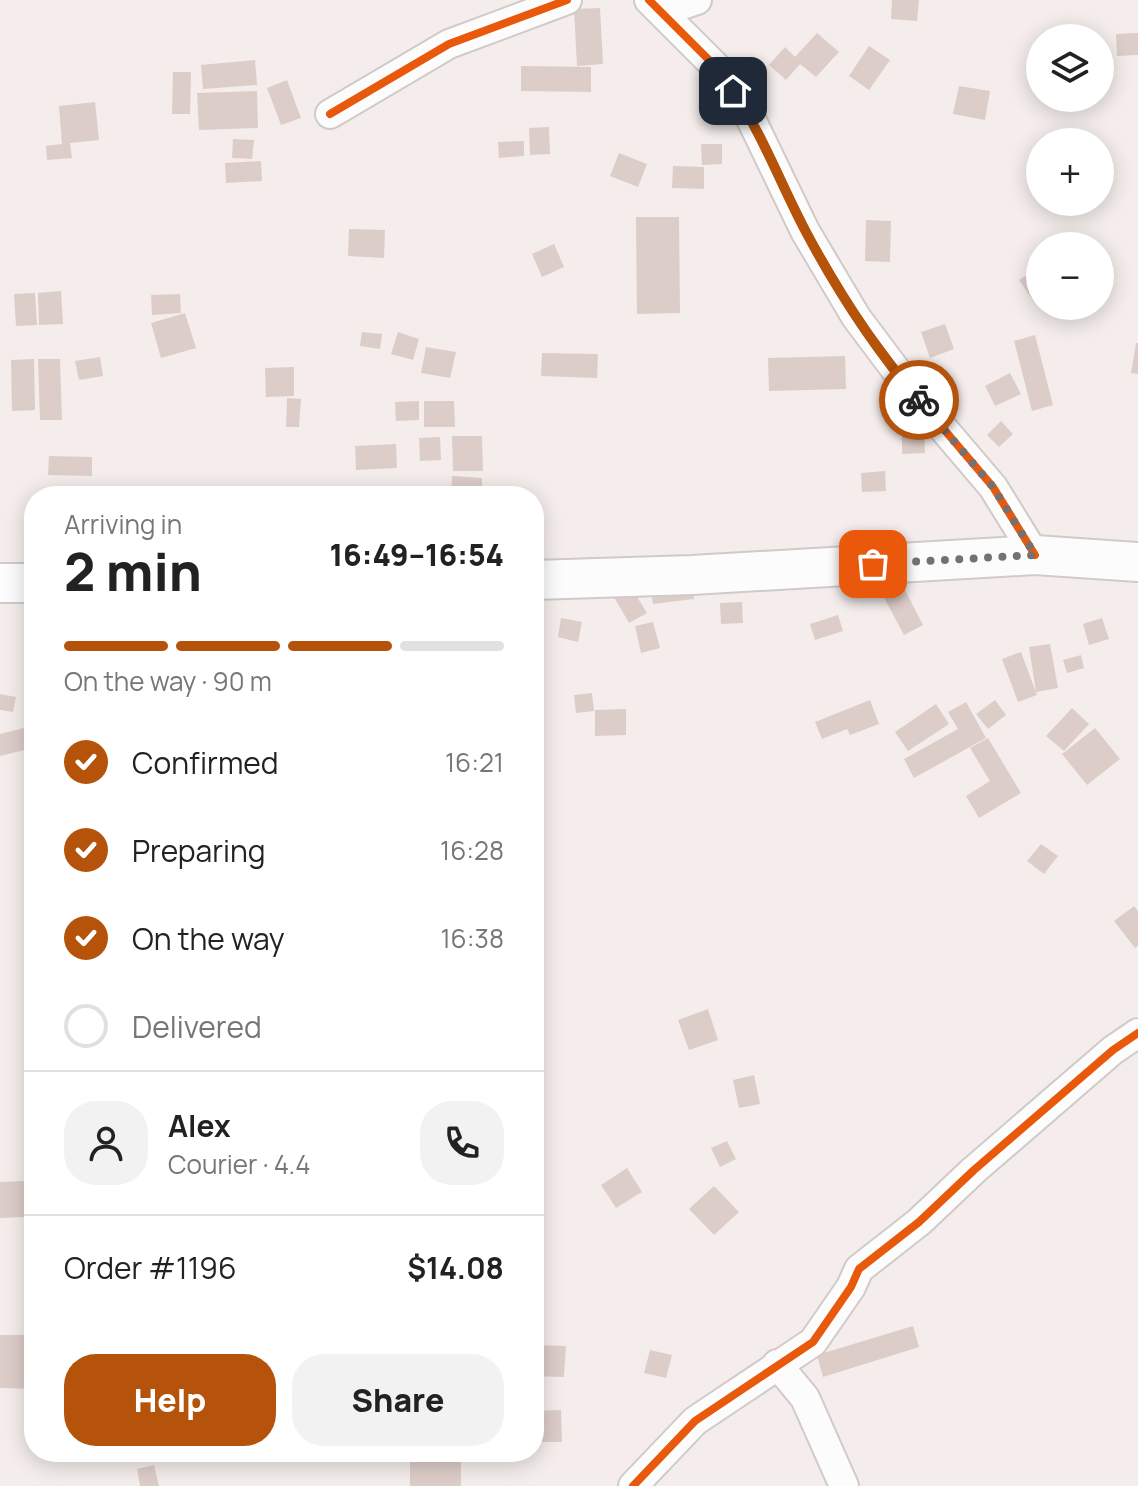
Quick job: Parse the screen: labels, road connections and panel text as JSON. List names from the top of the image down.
{
  "page": {
    "map_buttons": ["+", "−"],
    "heading": ["2 min", "Arriving in", "16:49–16:54"],
    "panel": [
      "Alex",
      "Courier · 4.4",
      "Order #1196",
      "$14.08"
    ],
    "bar": "On the way · 90 m",
    "list": [
      ["Confirmed", "16:21"],
      ["Preparing", "16:28"],
      ["On the way", "16:38"],
      "Delivered"
    ],
    "buttons": ["Help", "Share"]
  }
}
